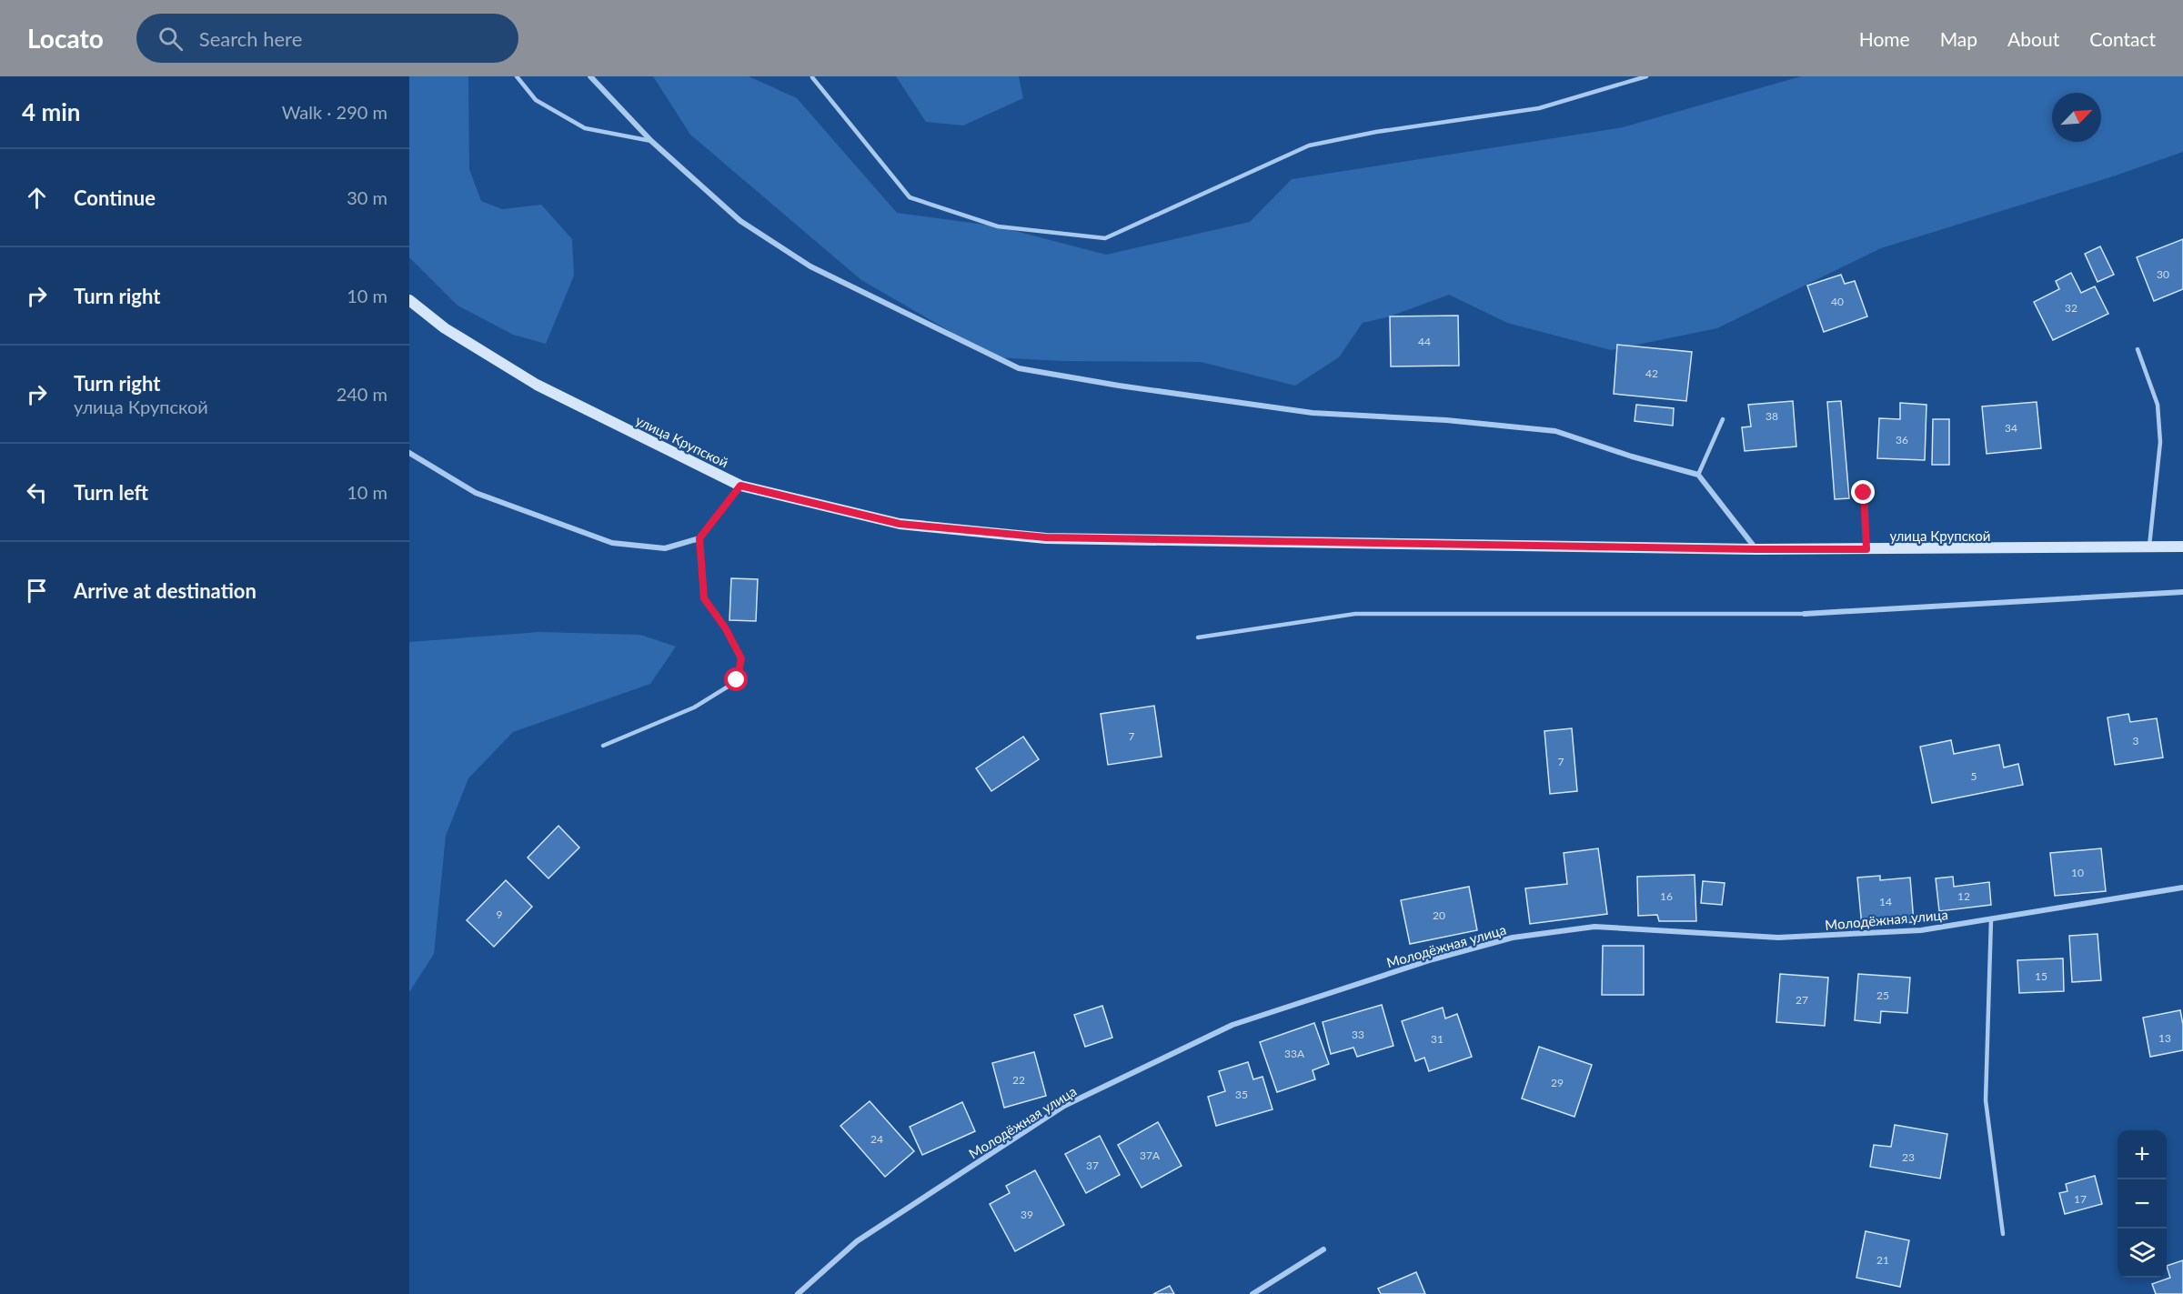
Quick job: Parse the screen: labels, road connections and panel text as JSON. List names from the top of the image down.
{
  "streets": {
    "street": ["улица Крупской", "Молодёжная улица"]
  },
  "house_numbers": [
    "30",
    "40",
    "32",
    "44",
    "42",
    "38",
    "34",
    "36",
    "7",
    "3",
    "7",
    "5",
    "10",
    "16",
    "12",
    "14",
    "9",
    "20",
    "15",
    "25",
    "27",
    "33",
    "13",
    "31",
    "33А",
    "22",
    "29",
    "35",
    "24",
    "37А",
    "23",
    "37",
    "17",
    "39",
    "21"
  ],
  "north": "top right",
  "page": {
    "header": "Locato",
    "search": "Search here",
    "nav": [
      "Home",
      "Map",
      "About",
      "Contact"
    ],
    "heading": ["4 min", "Walk · 290 m"],
    "list": [
      ["Continue", "30 m"],
      ["Turn right", "10 m"],
      ["Turn right", "улица Крупской", "240 m"],
      ["Turn left", "10 m"],
      "Arrive at destination"
    ],
    "map_buttons": ["+", "−"]
  }
}
